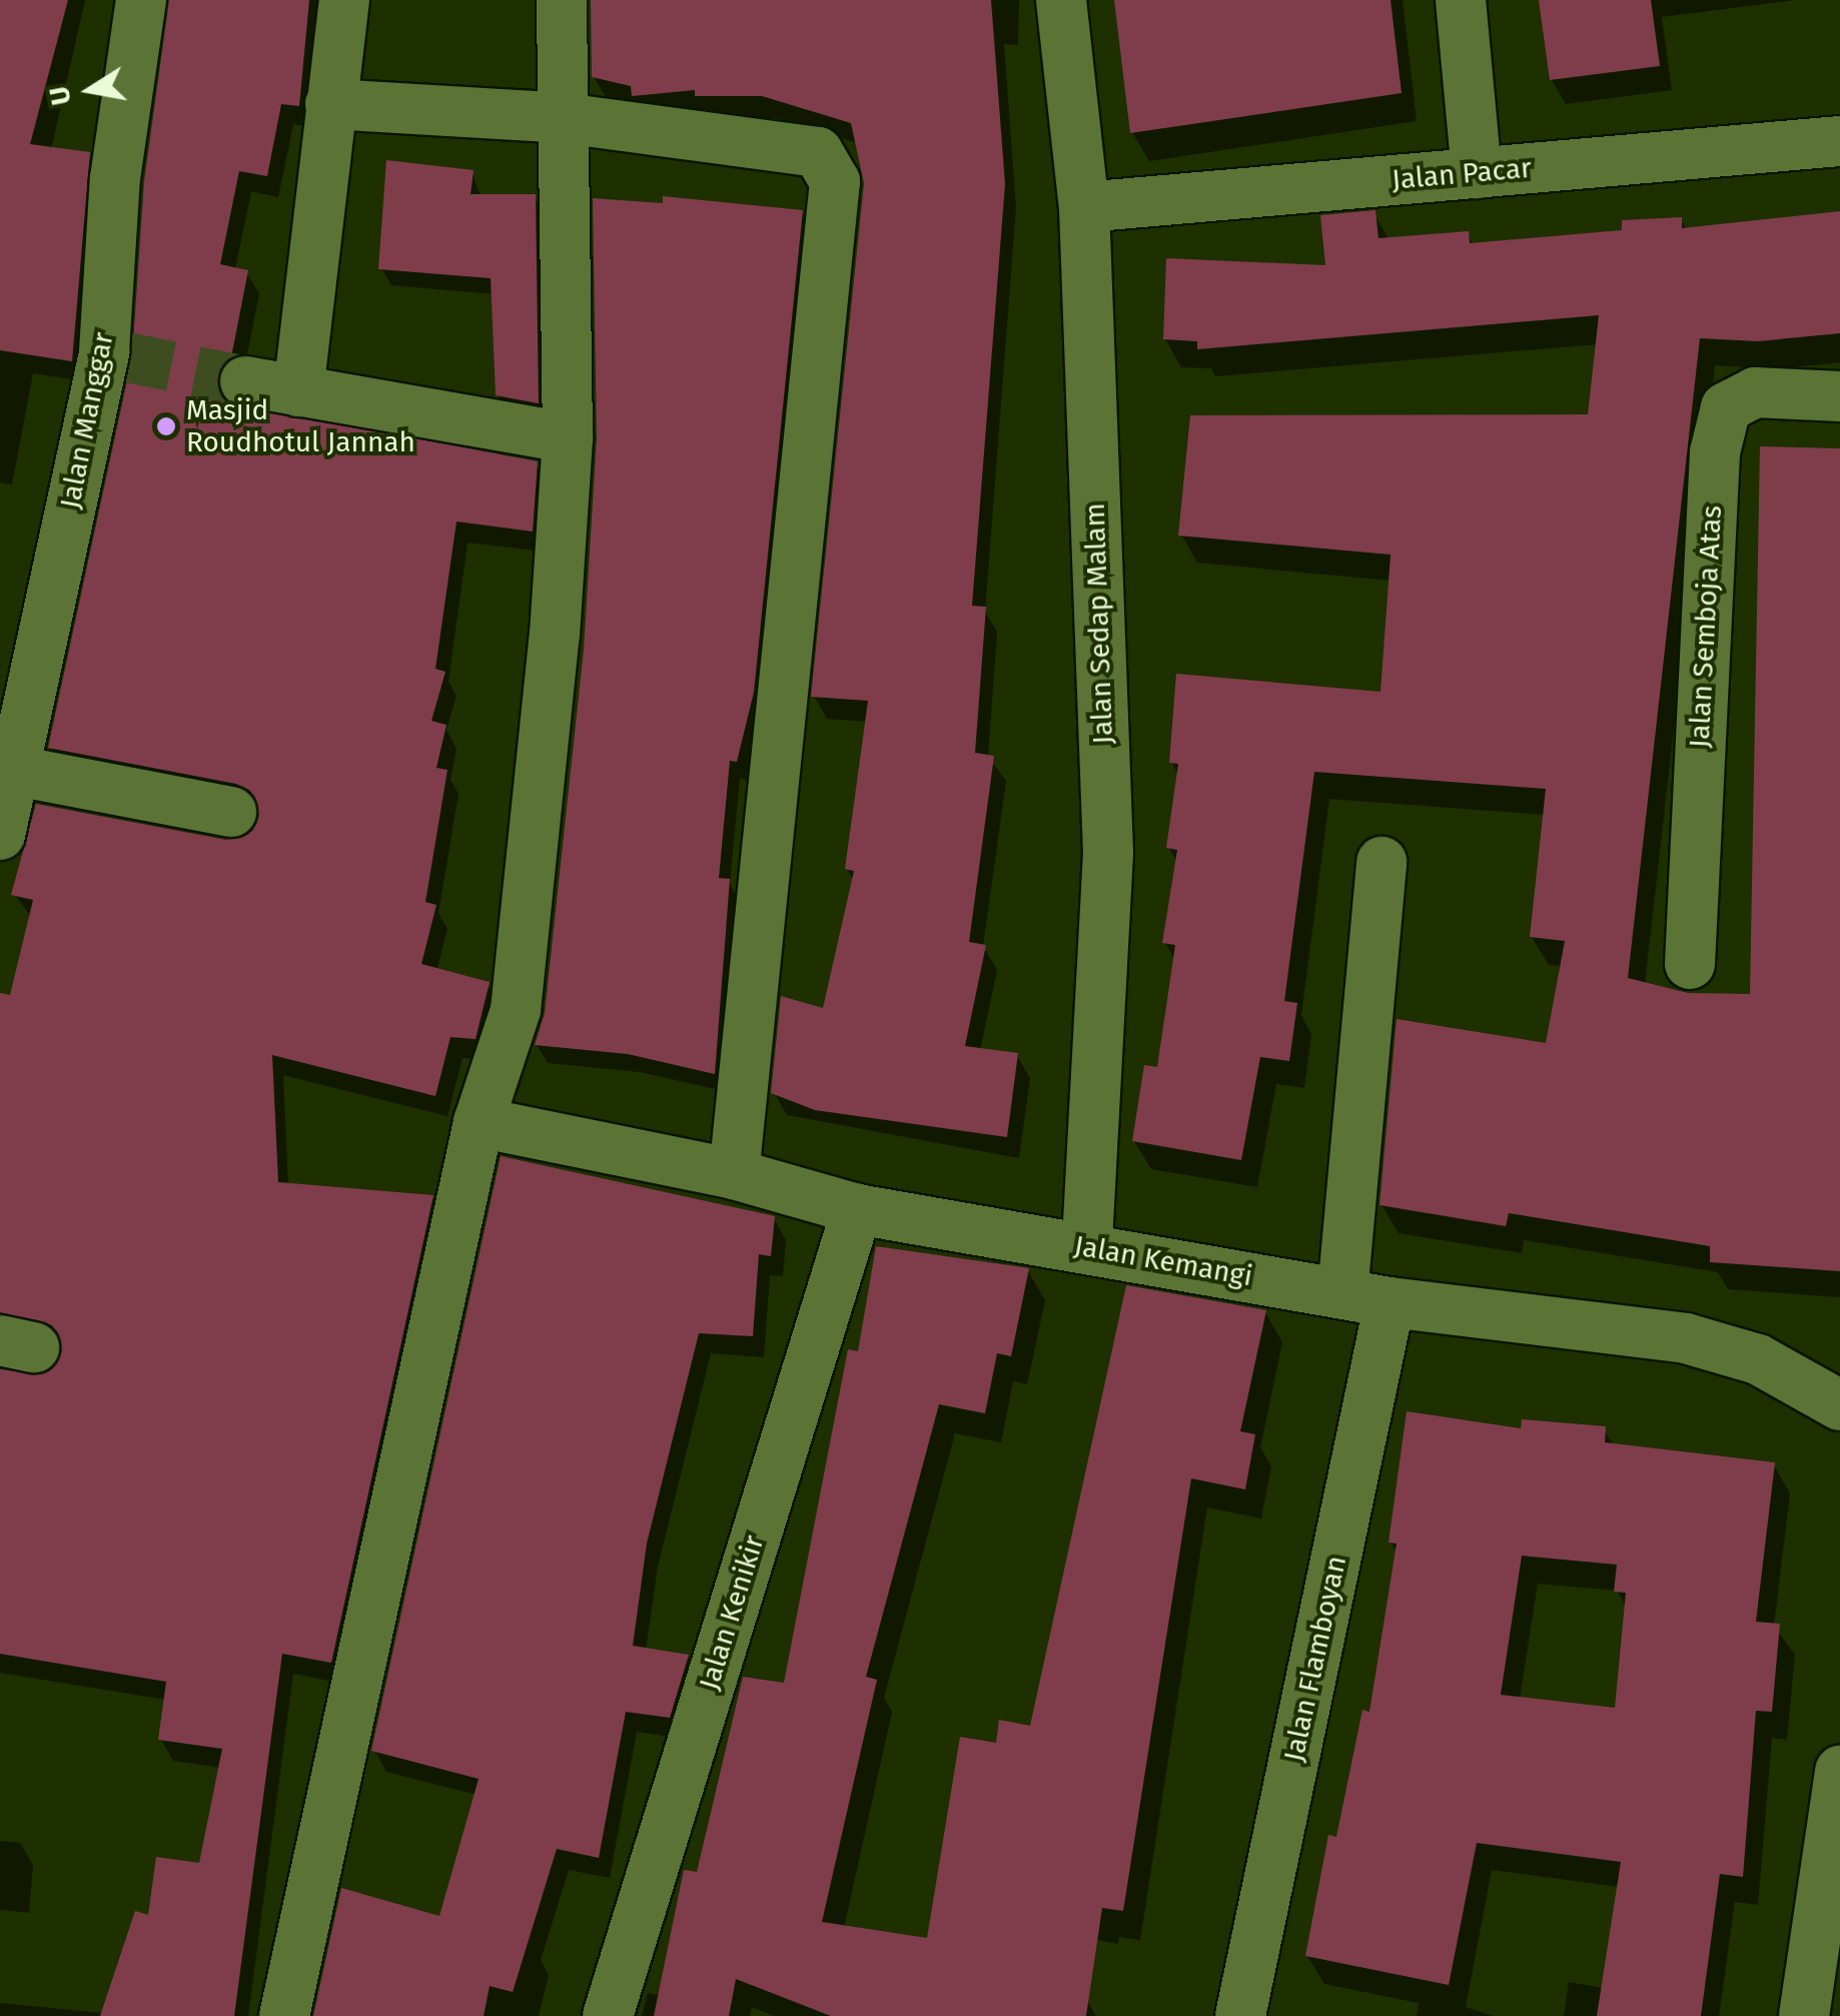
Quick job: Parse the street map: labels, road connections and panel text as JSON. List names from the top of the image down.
{
  "streets": {
    "street": [
      "Jalan Pacar",
      "Jalan Manggar",
      "Jalan Sedap Malam",
      "Jalan Semboja Atas",
      "Jalan Kemangi",
      "Jalan Kenikir",
      "Jalan Flamboyan"
    ]
  },
  "crossings": [
    ["Jalan Pacar", "Jalan Sedap Malam"],
    ["Jalan Sedap Malam", "Jalan Kemangi"],
    ["Jalan Kemangi", "Jalan Kenikir"],
    ["Jalan Kemangi", "Jalan Flamboyan"]
  ],
  "places": ["Masjid Roudhotul Jannah"],
  "north": "left"
}
